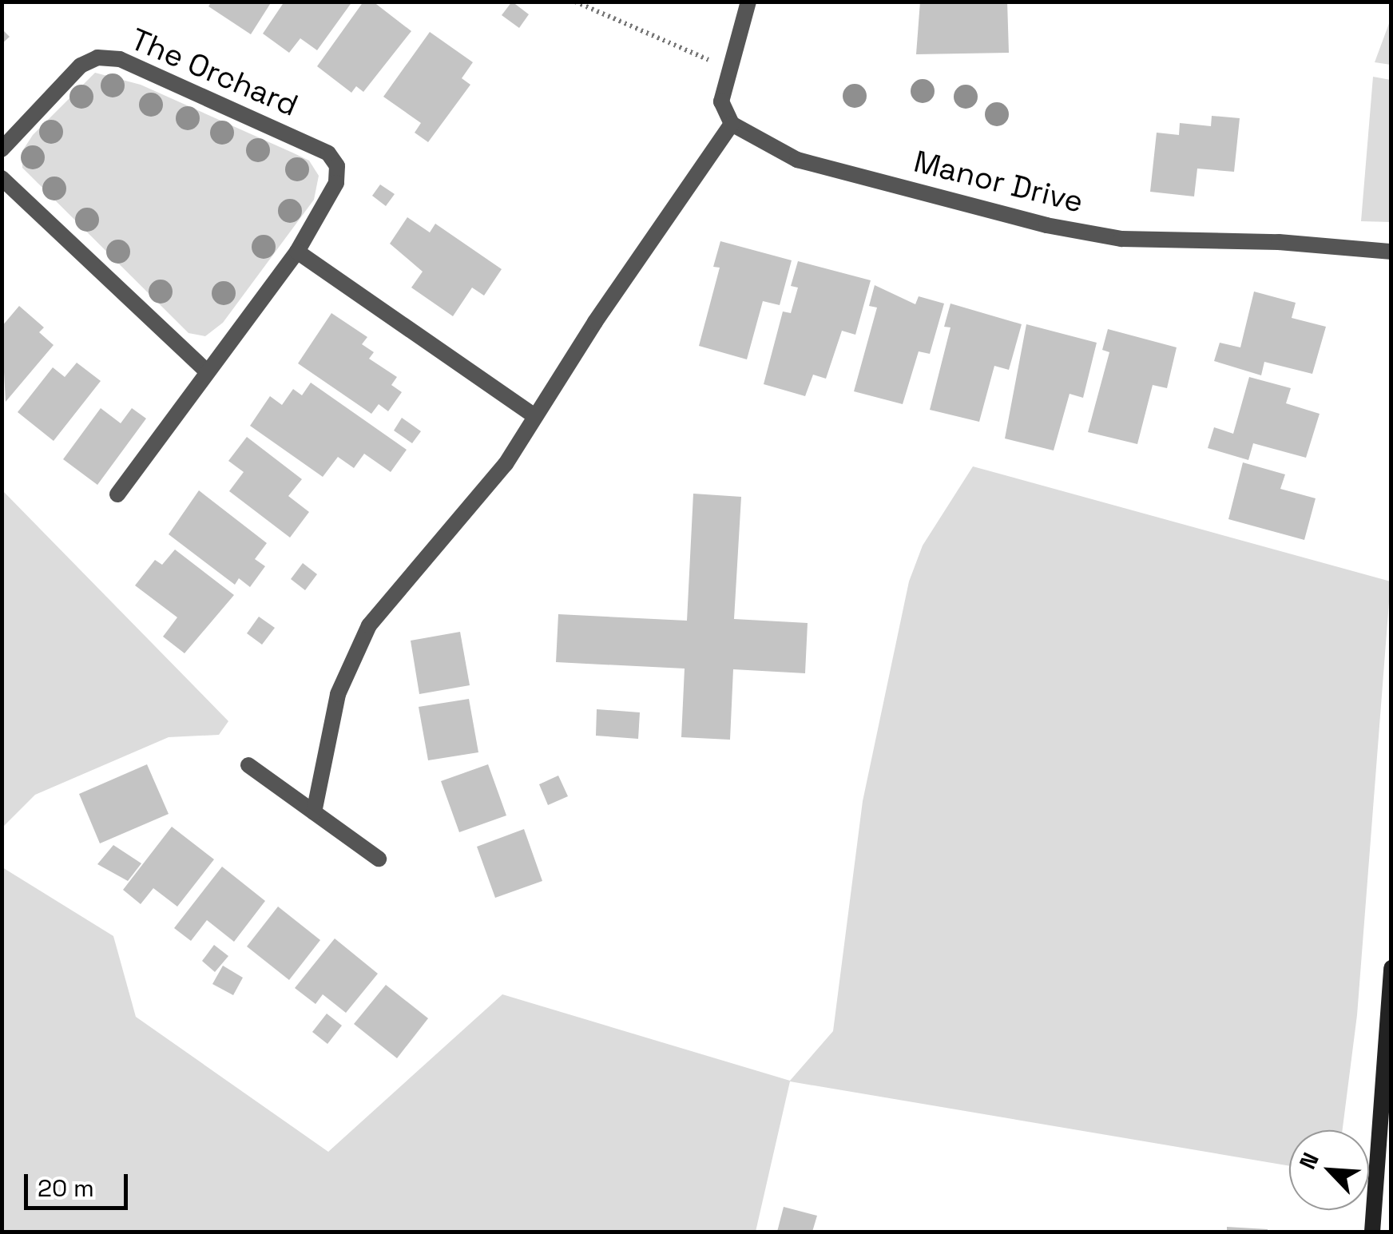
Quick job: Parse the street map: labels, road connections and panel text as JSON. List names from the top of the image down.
{
  "streets": {
    "street": ["The Orchard", "Manor Drive"]
  },
  "scale_bar": "20 m",
  "north": "top left"
}
